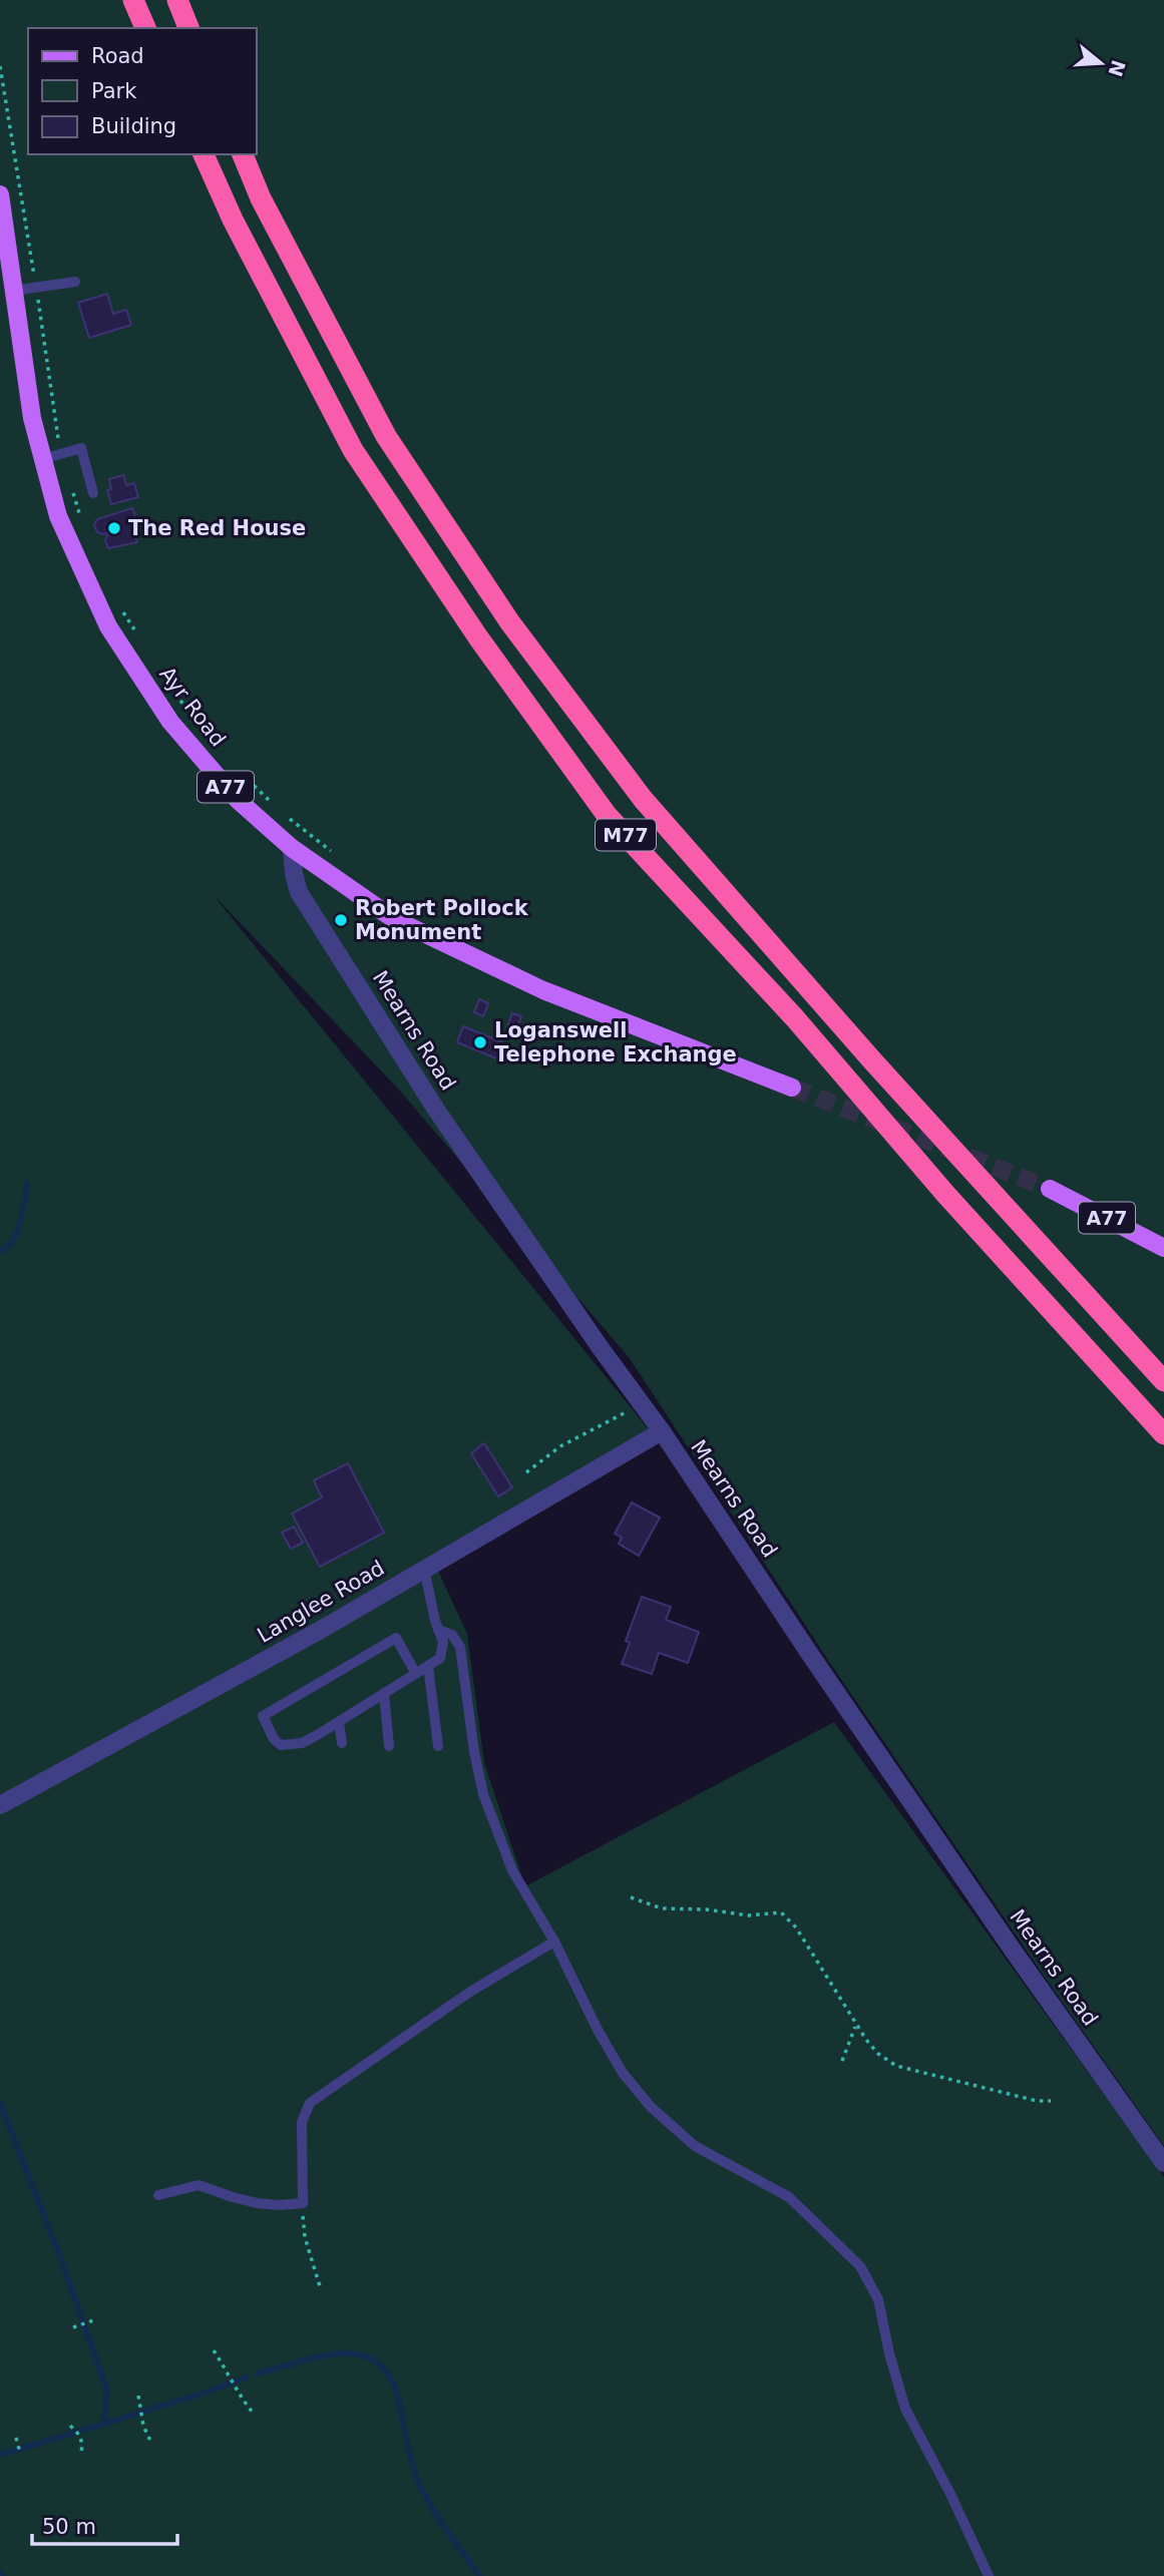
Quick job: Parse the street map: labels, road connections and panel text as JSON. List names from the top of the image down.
{
  "streets": {
    "highway": ["M77"],
    "main road": ["Ayr Road", "A77"],
    "street": ["Mearns Road", "Langlee Road"]
  },
  "crossings": [
    ["Ayr Road", "Mearns Road"],
    ["Mearns Road", "Langlee Road"]
  ],
  "places": ["The Red House", "Robert Pollock Monument", "Loganswell Telephone Exchange"],
  "legend": ["Road", "Park", "Building"],
  "scale_bar": "50 m",
  "north": "right"
}
